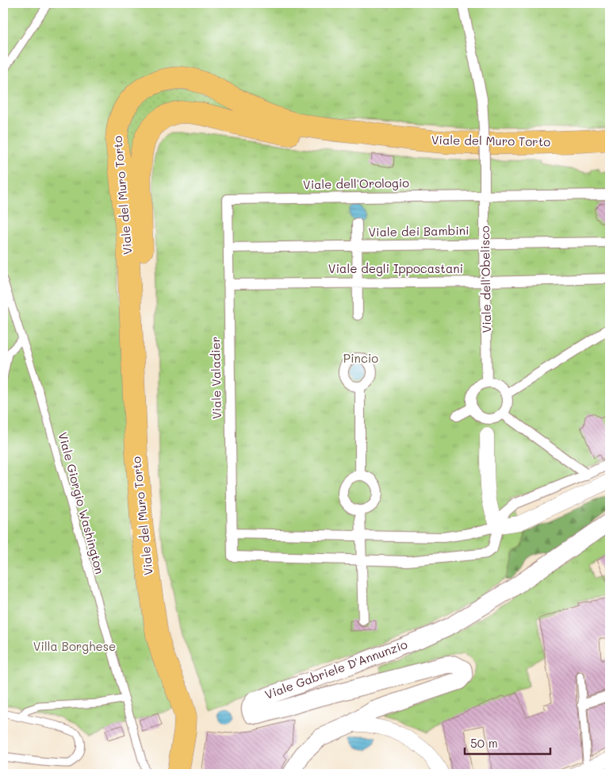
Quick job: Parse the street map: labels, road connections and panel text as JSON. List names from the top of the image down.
{
  "streets": {
    "main road": ["Viale del Muro Torto"],
    "street": [
      "Viale dell'Orologio",
      "Viale dei Bambini",
      "Viale degli Ippocastani",
      "Viale dell'Obelisco",
      "Viale Valadier",
      "Viale Gabriele D'Annunzio"
    ],
    "lane": ["Viale Giorgio Washington"]
  },
  "crossings": [
    ["Viale dell'Orologio", "Viale dell'Obelisco"],
    ["Viale dell'Orologio", "Viale Valadier"],
    ["Viale dei Bambini", "Viale dell'Obelisco"],
    ["Viale dei Bambini", "Viale Valadier"],
    ["Viale degli Ippocastani", "Viale dell'Obelisco"],
    ["Viale degli Ippocastani", "Viale Valadier"]
  ],
  "parks": ["Pincio", "Villa Borghese"],
  "scale_bar": "50 m"
}
